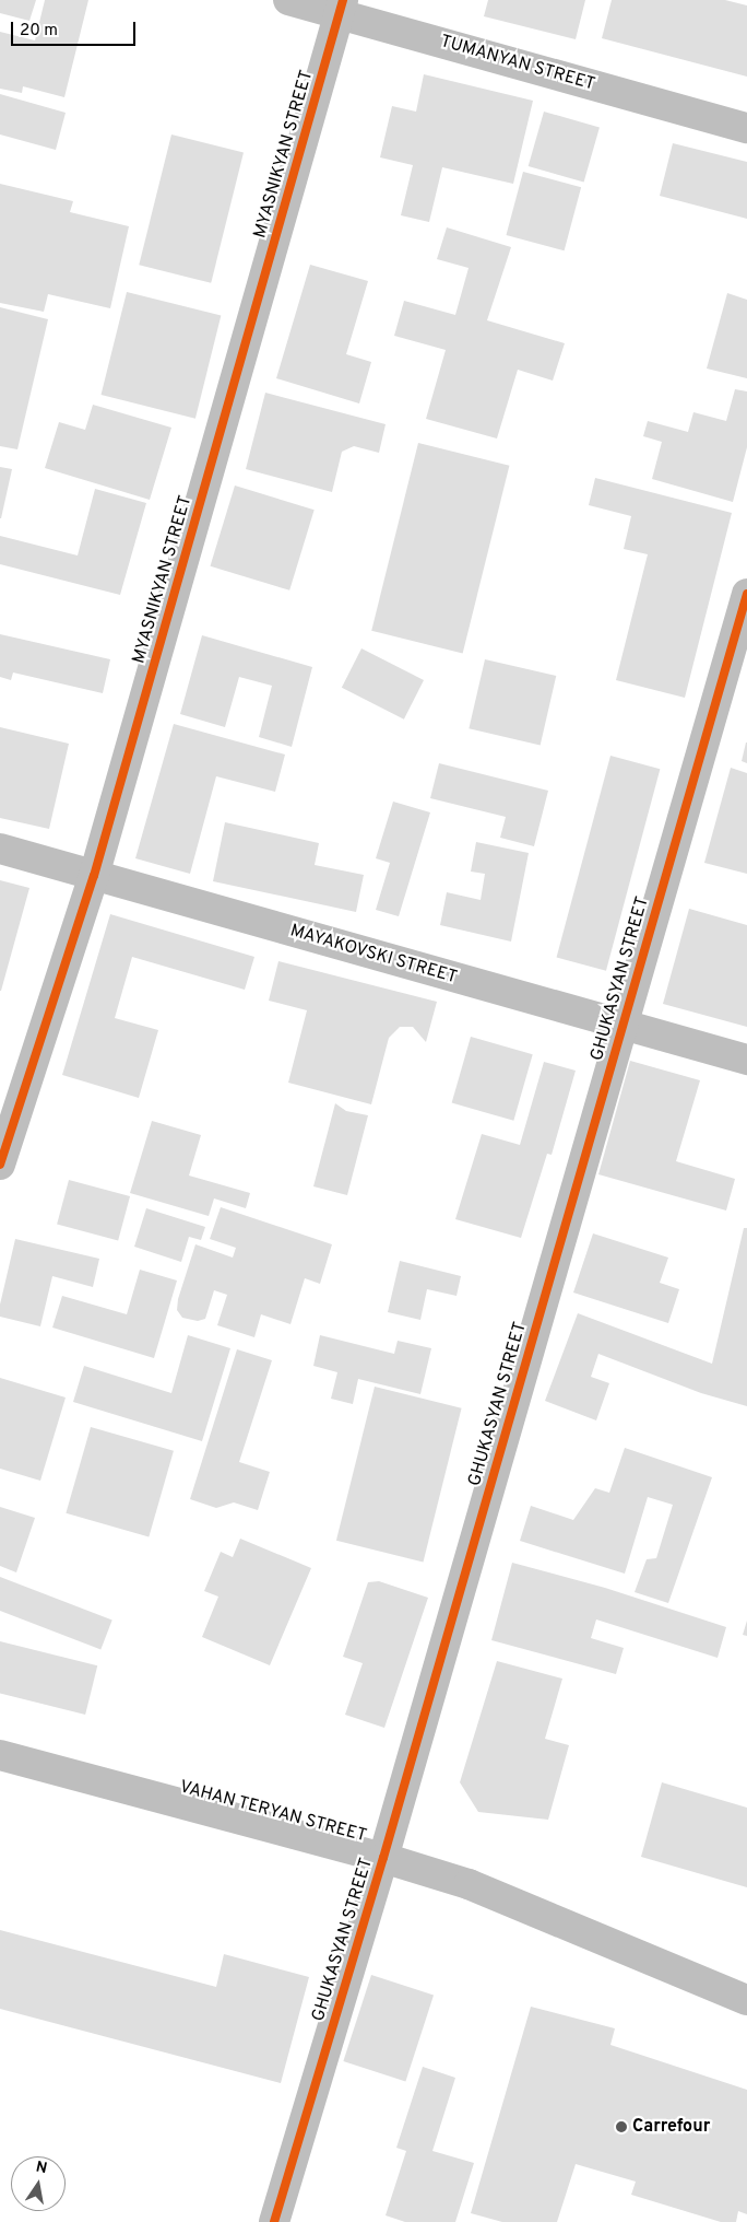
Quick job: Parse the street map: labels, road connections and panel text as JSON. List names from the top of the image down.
{
  "streets": {
    "main road": [
      "TUMANYAN STREET",
      "MYASNIKYAN STREET",
      "MAYAKOVSKI STREET",
      "GHUKASYAN STREET",
      "VAHAN TERYAN STREET"
    ]
  },
  "crossings": [
    ["TUMANYAN STREET", "MYASNIKYAN STREET"],
    ["MYASNIKYAN STREET", "MAYAKOVSKI STREET"],
    ["MAYAKOVSKI STREET", "GHUKASYAN STREET"],
    ["GHUKASYAN STREET", "VAHAN TERYAN STREET"]
  ],
  "places": ["Carrefour"],
  "scale_bar": "20 m",
  "north": "top"
}
